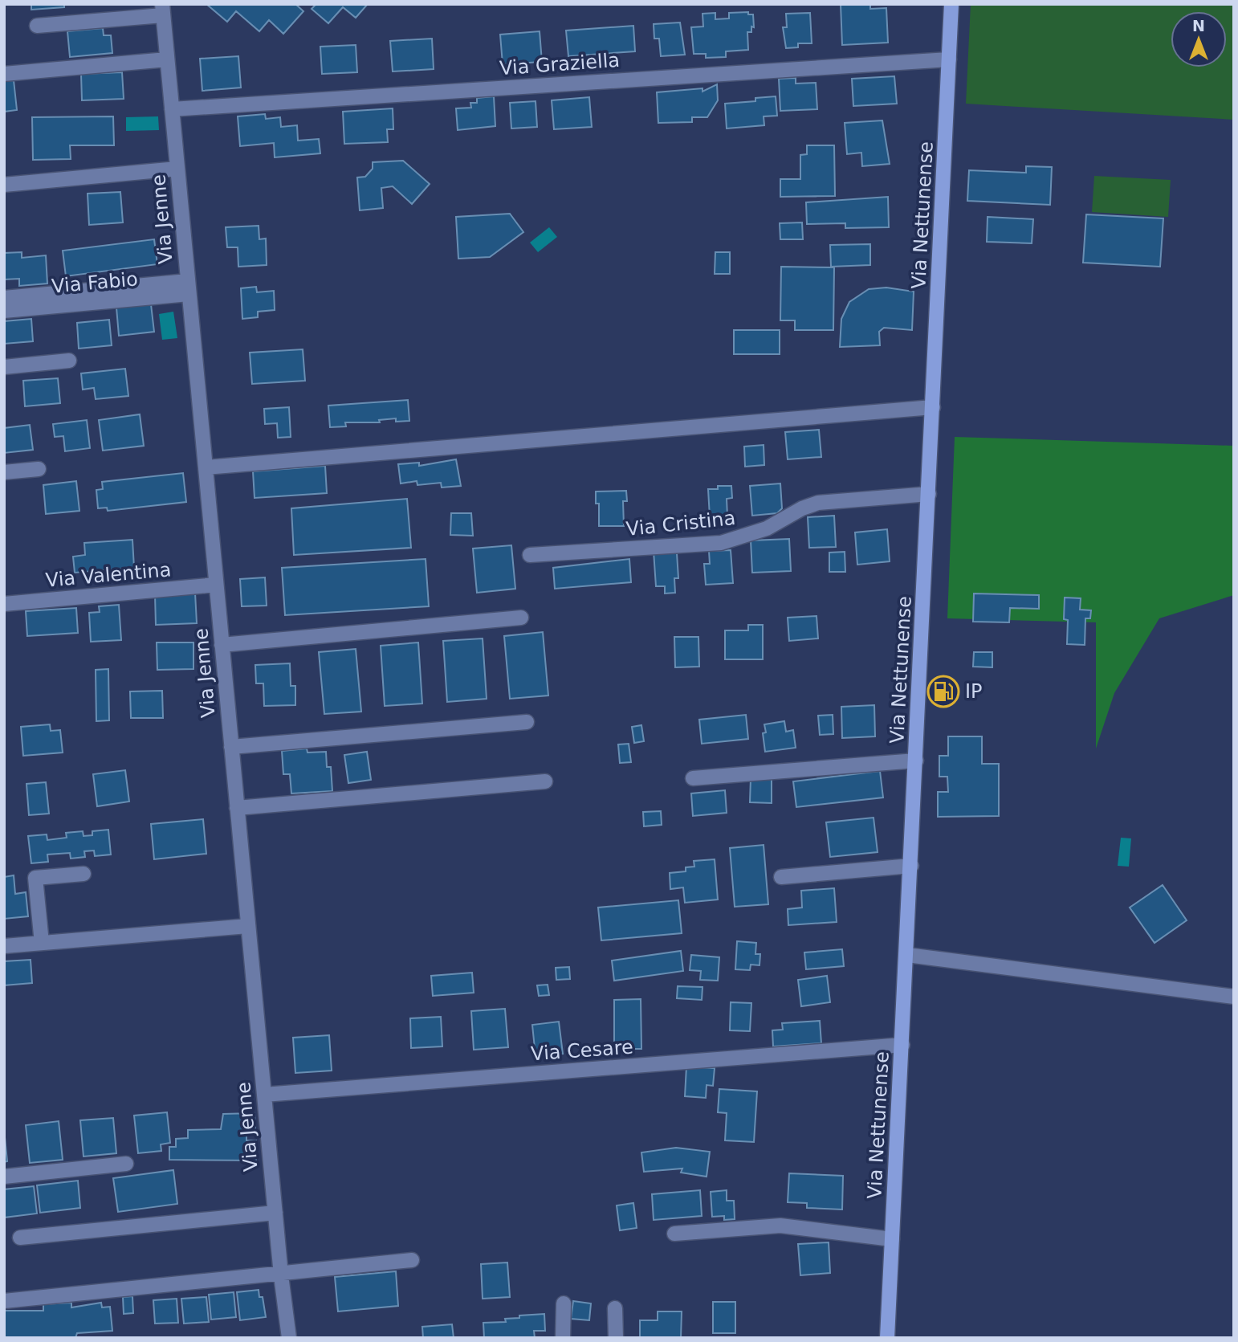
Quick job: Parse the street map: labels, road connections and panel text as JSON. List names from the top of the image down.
{
  "streets": {
    "main road": ["Via Nettunense"],
    "street": [
      "Via Graziella",
      "Via Jenne",
      "Via Fabio",
      "Via Cristina",
      "Via Valentina",
      "Via Cesare"
    ]
  },
  "crossings": [
    ["Via Graziella", "Via Nettunense"],
    ["Via Graziella", "Via Jenne"],
    ["Via Nettunense", "Via Cristina"],
    ["Via Nettunense", "Via Cesare"],
    ["Via Jenne", "Via Fabio"],
    ["Via Jenne", "Via Valentina"],
    ["Via Jenne", "Via Cesare"]
  ],
  "places": {
    "fuel station": ["IP"]
  },
  "north": "top"
}
